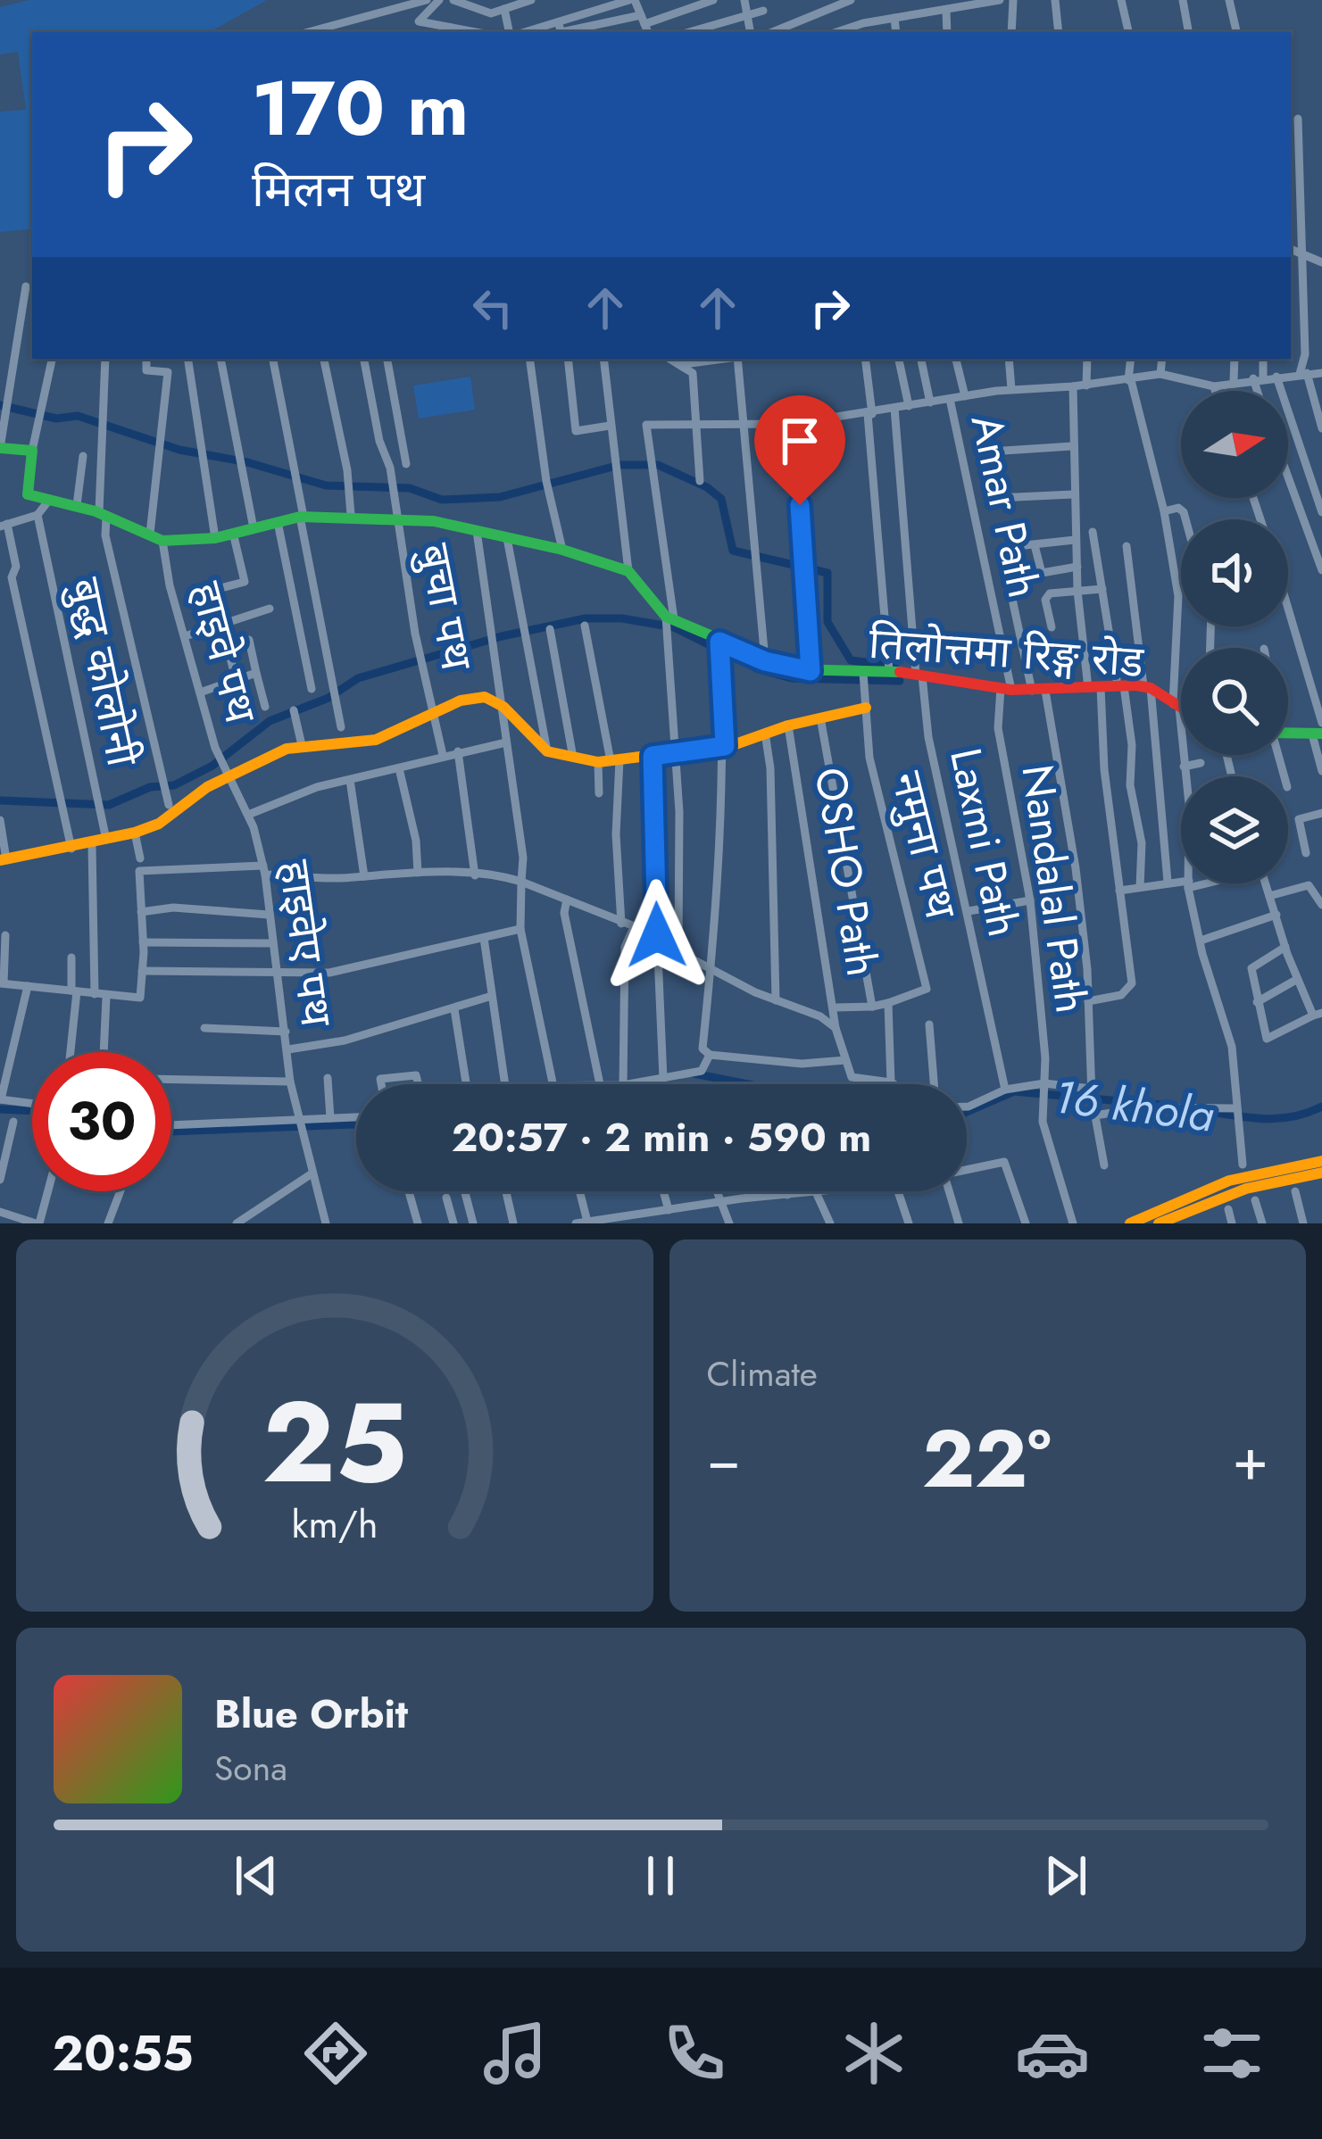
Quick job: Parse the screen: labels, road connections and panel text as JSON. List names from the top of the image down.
{
  "streets": {
    "main road": ["तिलोत्तमा रिङ्ग रोड"],
    "street": [
      "Amar Path",
      "बुचा पथ",
      "हाइवे पथ",
      "बुद्ध कोलोनी",
      "Laxmi Path",
      "नमुना पथ",
      "OSHO Path",
      "Nandalal Path",
      "हाइवेए पथ"
    ]
  },
  "crossings": [
    ["Amar Path", "तिलोत्तमा रिङ्ग रोड"],
    ["Amar Path", "Nandalal Path"],
    ["हाइवे पथ", "हाइवेए पथ"],
    ["तिलोत्तमा रिङ्ग रोड", "Laxmi Path"],
    ["तिलोत्तमा रिङ्ग रोड", "नमुना पथ"],
    ["तिलोत्तमा रिङ्ग रोड", "Nandalal Path"]
  ],
  "water": ["16 khola"],
  "north": "right",
  "page": {
    "turn": ["170 m", "मिलन पथ"],
    "limit": "30",
    "trip": "20:57 · 2 min · 590 m",
    "tile": "Climate",
    "heat": ["−", "22°", "+"],
    "song": ["Blue Orbit", "Sona"],
    "tabs": "20:55",
    "gauge": ["25", "km/h"]
  }
}
